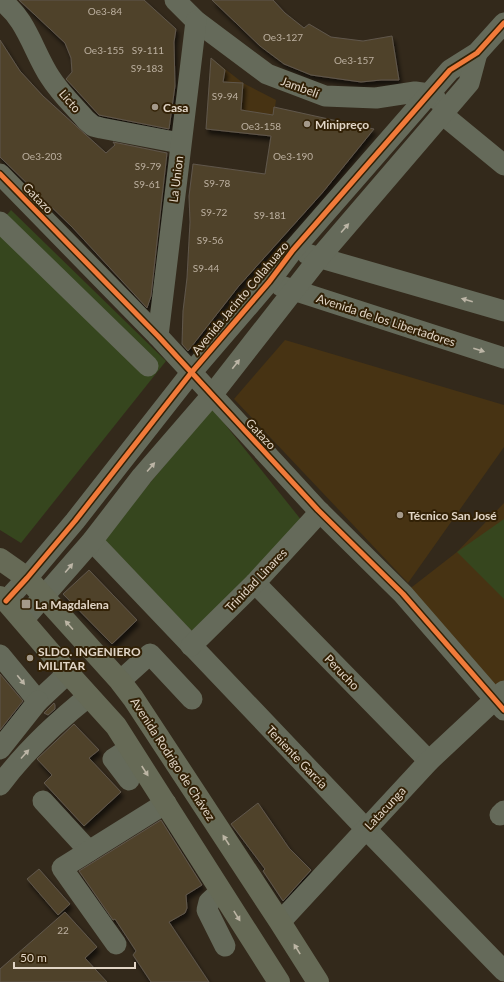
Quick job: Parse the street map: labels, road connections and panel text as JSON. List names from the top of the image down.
{
  "streets": {
    "main road": ["Avenida Rodrigo de Chávez"],
    "street": [
      "Jambelí",
      "Licto",
      "La Union",
      "Gatazo",
      "Avenida Jacinto Collahuazo",
      "Avenida de los Libertadores",
      "Trinidad Linares",
      "Perucho",
      "Teniente García",
      "Latacunga"
    ]
  },
  "crossings": [
    ["Jambelí", "La Union"],
    ["Jambelí", "Avenida Jacinto Collahuazo"],
    ["Licto", "La Union"],
    ["La Union", "Gatazo"],
    ["Gatazo", "Avenida Jacinto Collahuazo"],
    ["Gatazo", "Trinidad Linares"],
    ["Gatazo", "Latacunga"],
    ["Avenida Jacinto Collahuazo", "Avenida de los Libertadores"],
    ["Avenida Jacinto Collahuazo", "Teniente García"],
    ["Avenida Jacinto Collahuazo", "Avenida Rodrigo de Chávez"],
    ["Trinidad Linares", "Perucho"],
    ["Trinidad Linares", "Teniente García"],
    ["Perucho", "Latacunga"],
    ["Teniente García", "Latacunga"],
    ["Avenida Rodrigo de Chávez", "Latacunga"]
  ],
  "places": {
    "other": [
      "Casa",
      "Minipreço",
      "Técnico San José",
      "SLDO. INGENIERO MILITAR"
    ],
    "transit": ["La Magdalena"]
  },
  "house_numbers": [
    "Oe3-84",
    "Oe3-127",
    "Oe3-155",
    "S9-111",
    "Oe3-157",
    "S9-183",
    "S9-94",
    "Oe3-158",
    "Oe3-203",
    "Oe3-190",
    "S9-79",
    "S9-78",
    "S9-61",
    "S9-72",
    "S9-181",
    "S9-56",
    "S9-44",
    "22"
  ],
  "scale_bar": "50 m"
}
